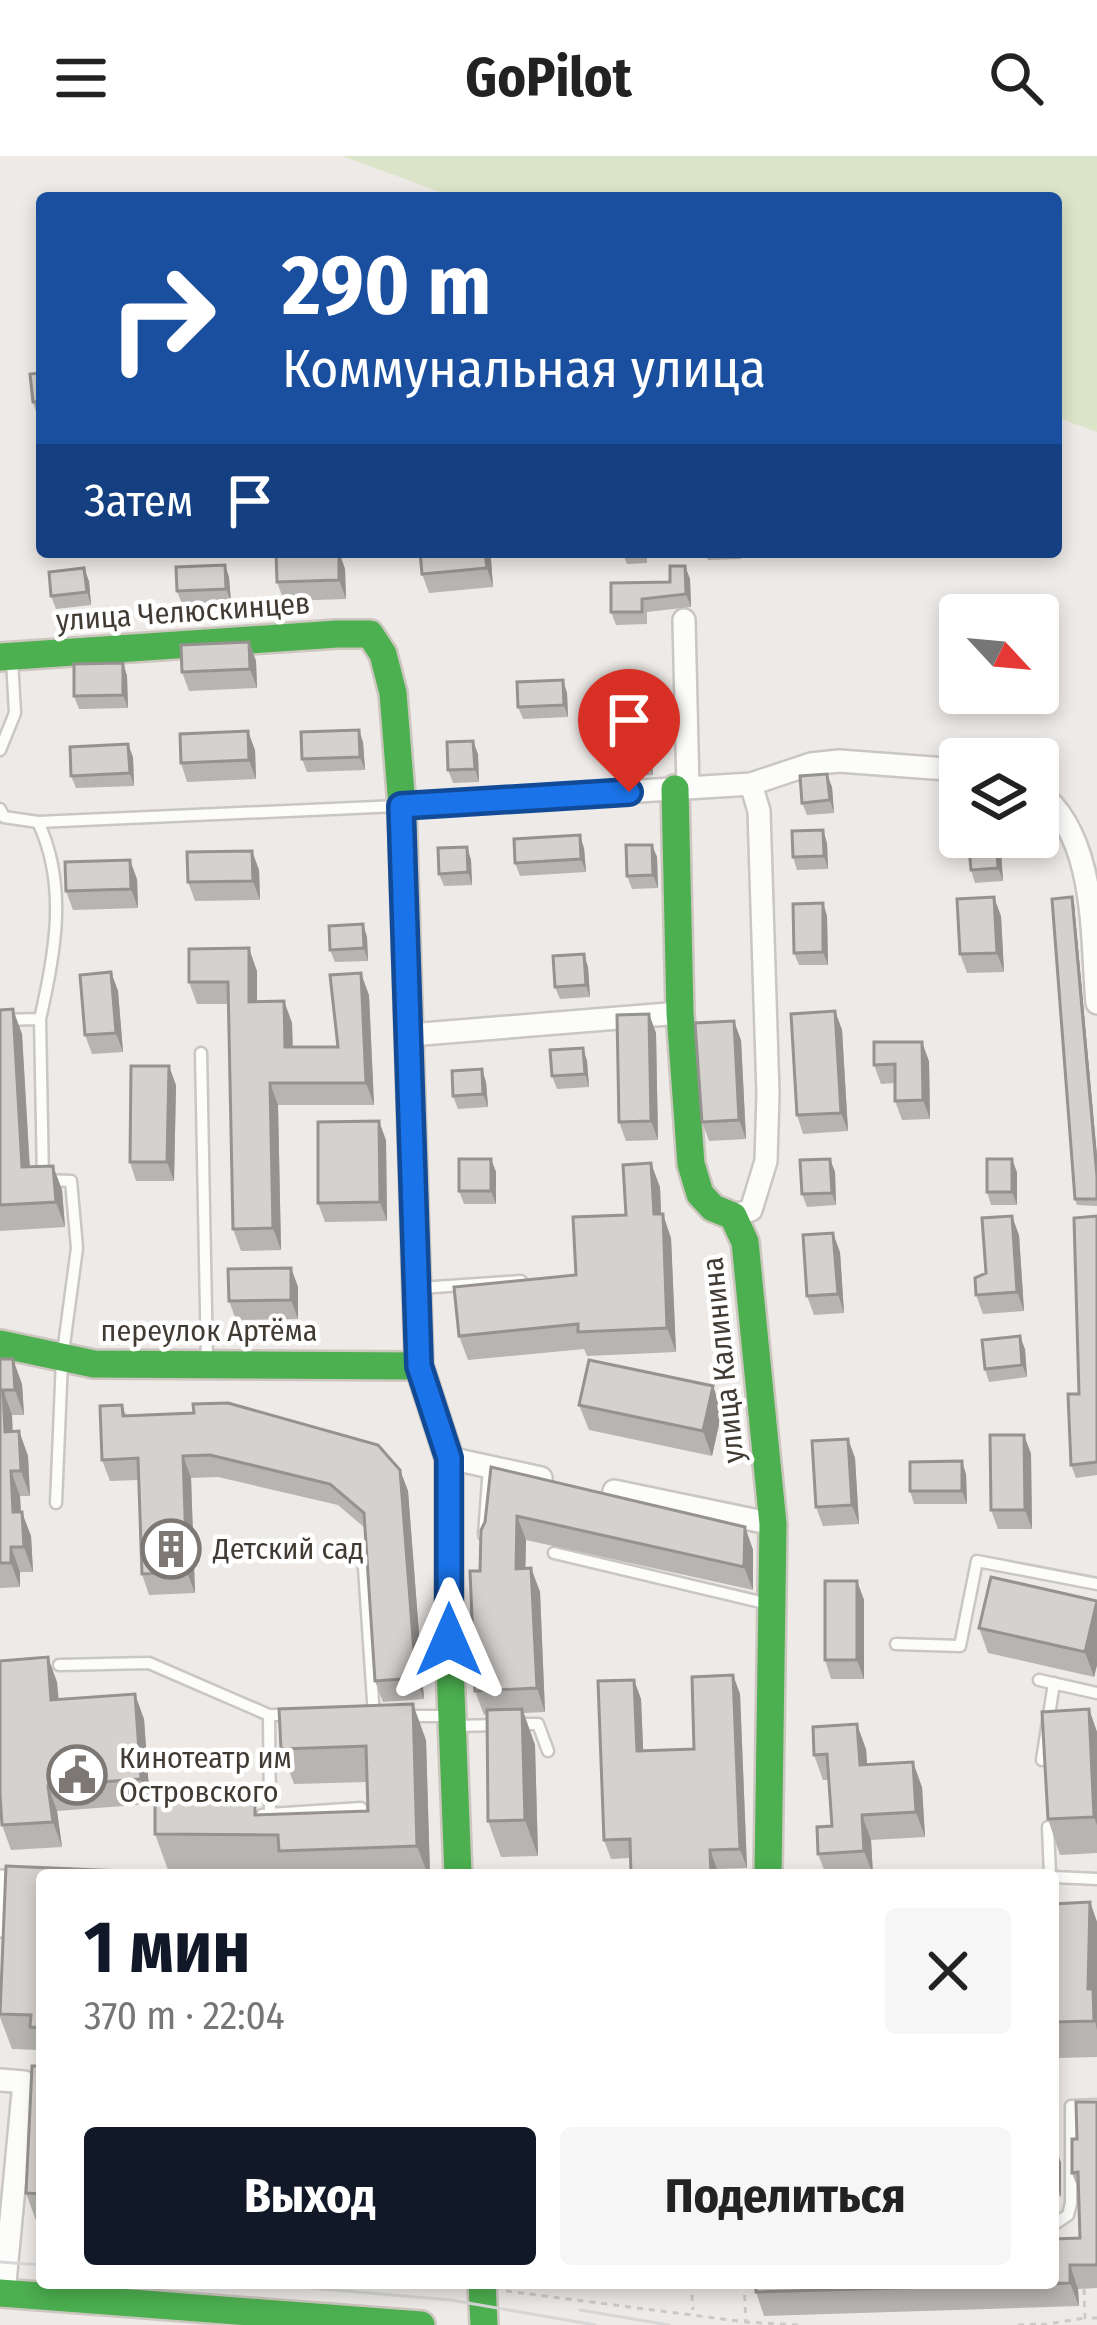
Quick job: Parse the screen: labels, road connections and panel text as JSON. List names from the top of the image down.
{
  "streets": {
    "street": ["улица Челюскинцев", "переулок Артёма", "улица Калинина"]
  },
  "places": {
    "building": ["Детский сад"],
    "public building": ["Кинотеатр им Островского"]
  },
  "north": "bottom right",
  "page": {
    "header": "GoPilot",
    "turn": ["290 m", "Коммунальная улица"],
    "then": "Затем",
    "heading": ["1 мин", "370 m · 22:04"],
    "buttons": ["Выход", "Поделиться"]
  }
}
